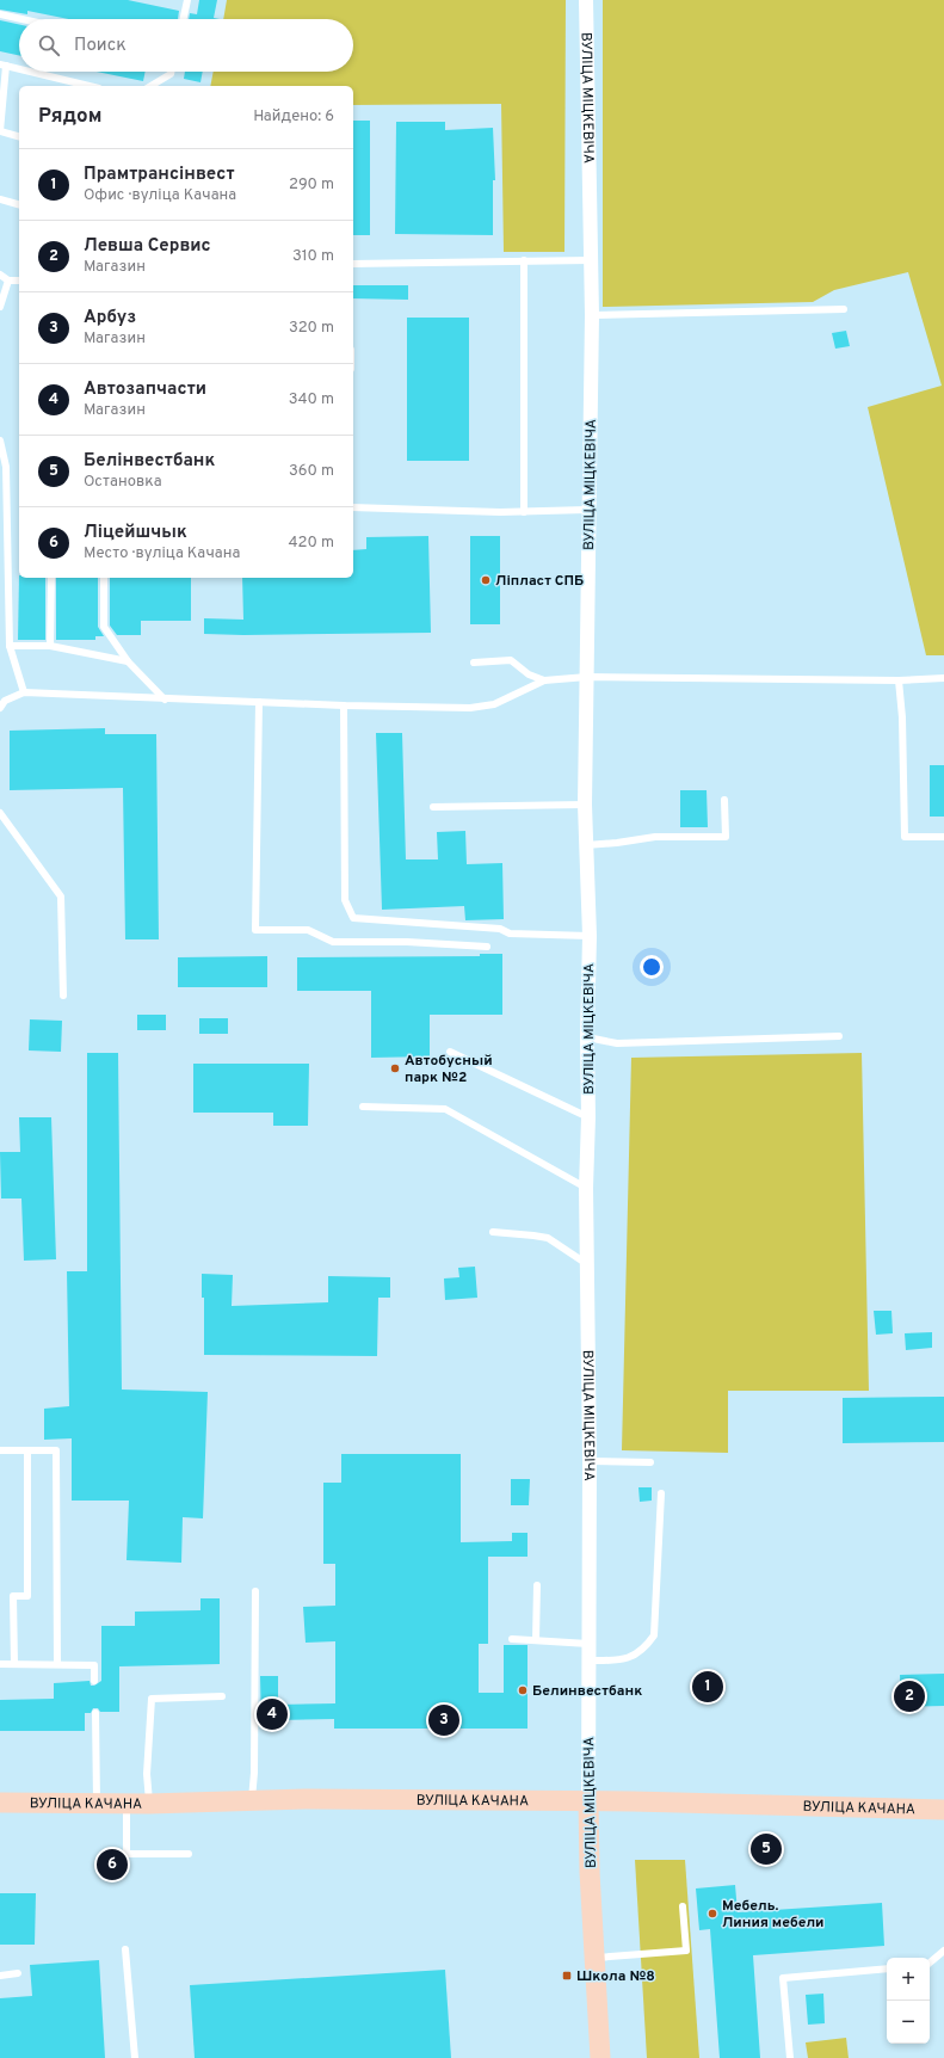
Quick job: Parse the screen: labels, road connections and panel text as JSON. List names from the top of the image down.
{
  "streets": {
    "main road": ["ВУЛІЦА МІЦКЕВІЧА", "ВУЛІЦА КАЧАНА"]
  },
  "crossings": [
    ["ВУЛІЦА МІЦКЕВІЧА", "ВУЛІЦА КАЧАНА"]
  ],
  "places": {
    "other": [
      "Ліпласт СПБ",
      "Автобусный парк №2",
      "Белинвестбанк",
      "Мебель. Линия мебели"
    ],
    "transit": ["Школа №8"]
  },
  "page": {
    "search": "Поиск",
    "heading": ["Рядом", "Найдено: 6"],
    "list": [
      {
        "mark": "1",
        "name": "Прамтрансінвест",
        "note": "Офис · вуліца Качана",
        "value": "290 m"
      },
      {
        "mark": "2",
        "name": "Левша Сервис",
        "note": "Магазин",
        "value": "310 m"
      },
      {
        "mark": "3",
        "name": "Арбуз",
        "note": "Магазин",
        "value": "320 m"
      },
      {
        "mark": "4",
        "name": "Автозапчасти",
        "note": "Магазин",
        "value": "340 m"
      },
      {
        "mark": "5",
        "name": "Белінвестбанк",
        "note": "Остановка",
        "value": "360 m"
      },
      {
        "mark": "6",
        "name": "Ліцейшчык",
        "note": "Место · вуліца Качана",
        "value": "420 m"
      }
    ],
    "pins": [
      "1",
      "2",
      "4",
      "3",
      "5",
      "6"
    ],
    "map_buttons": ["+", "−"]
  }
}
